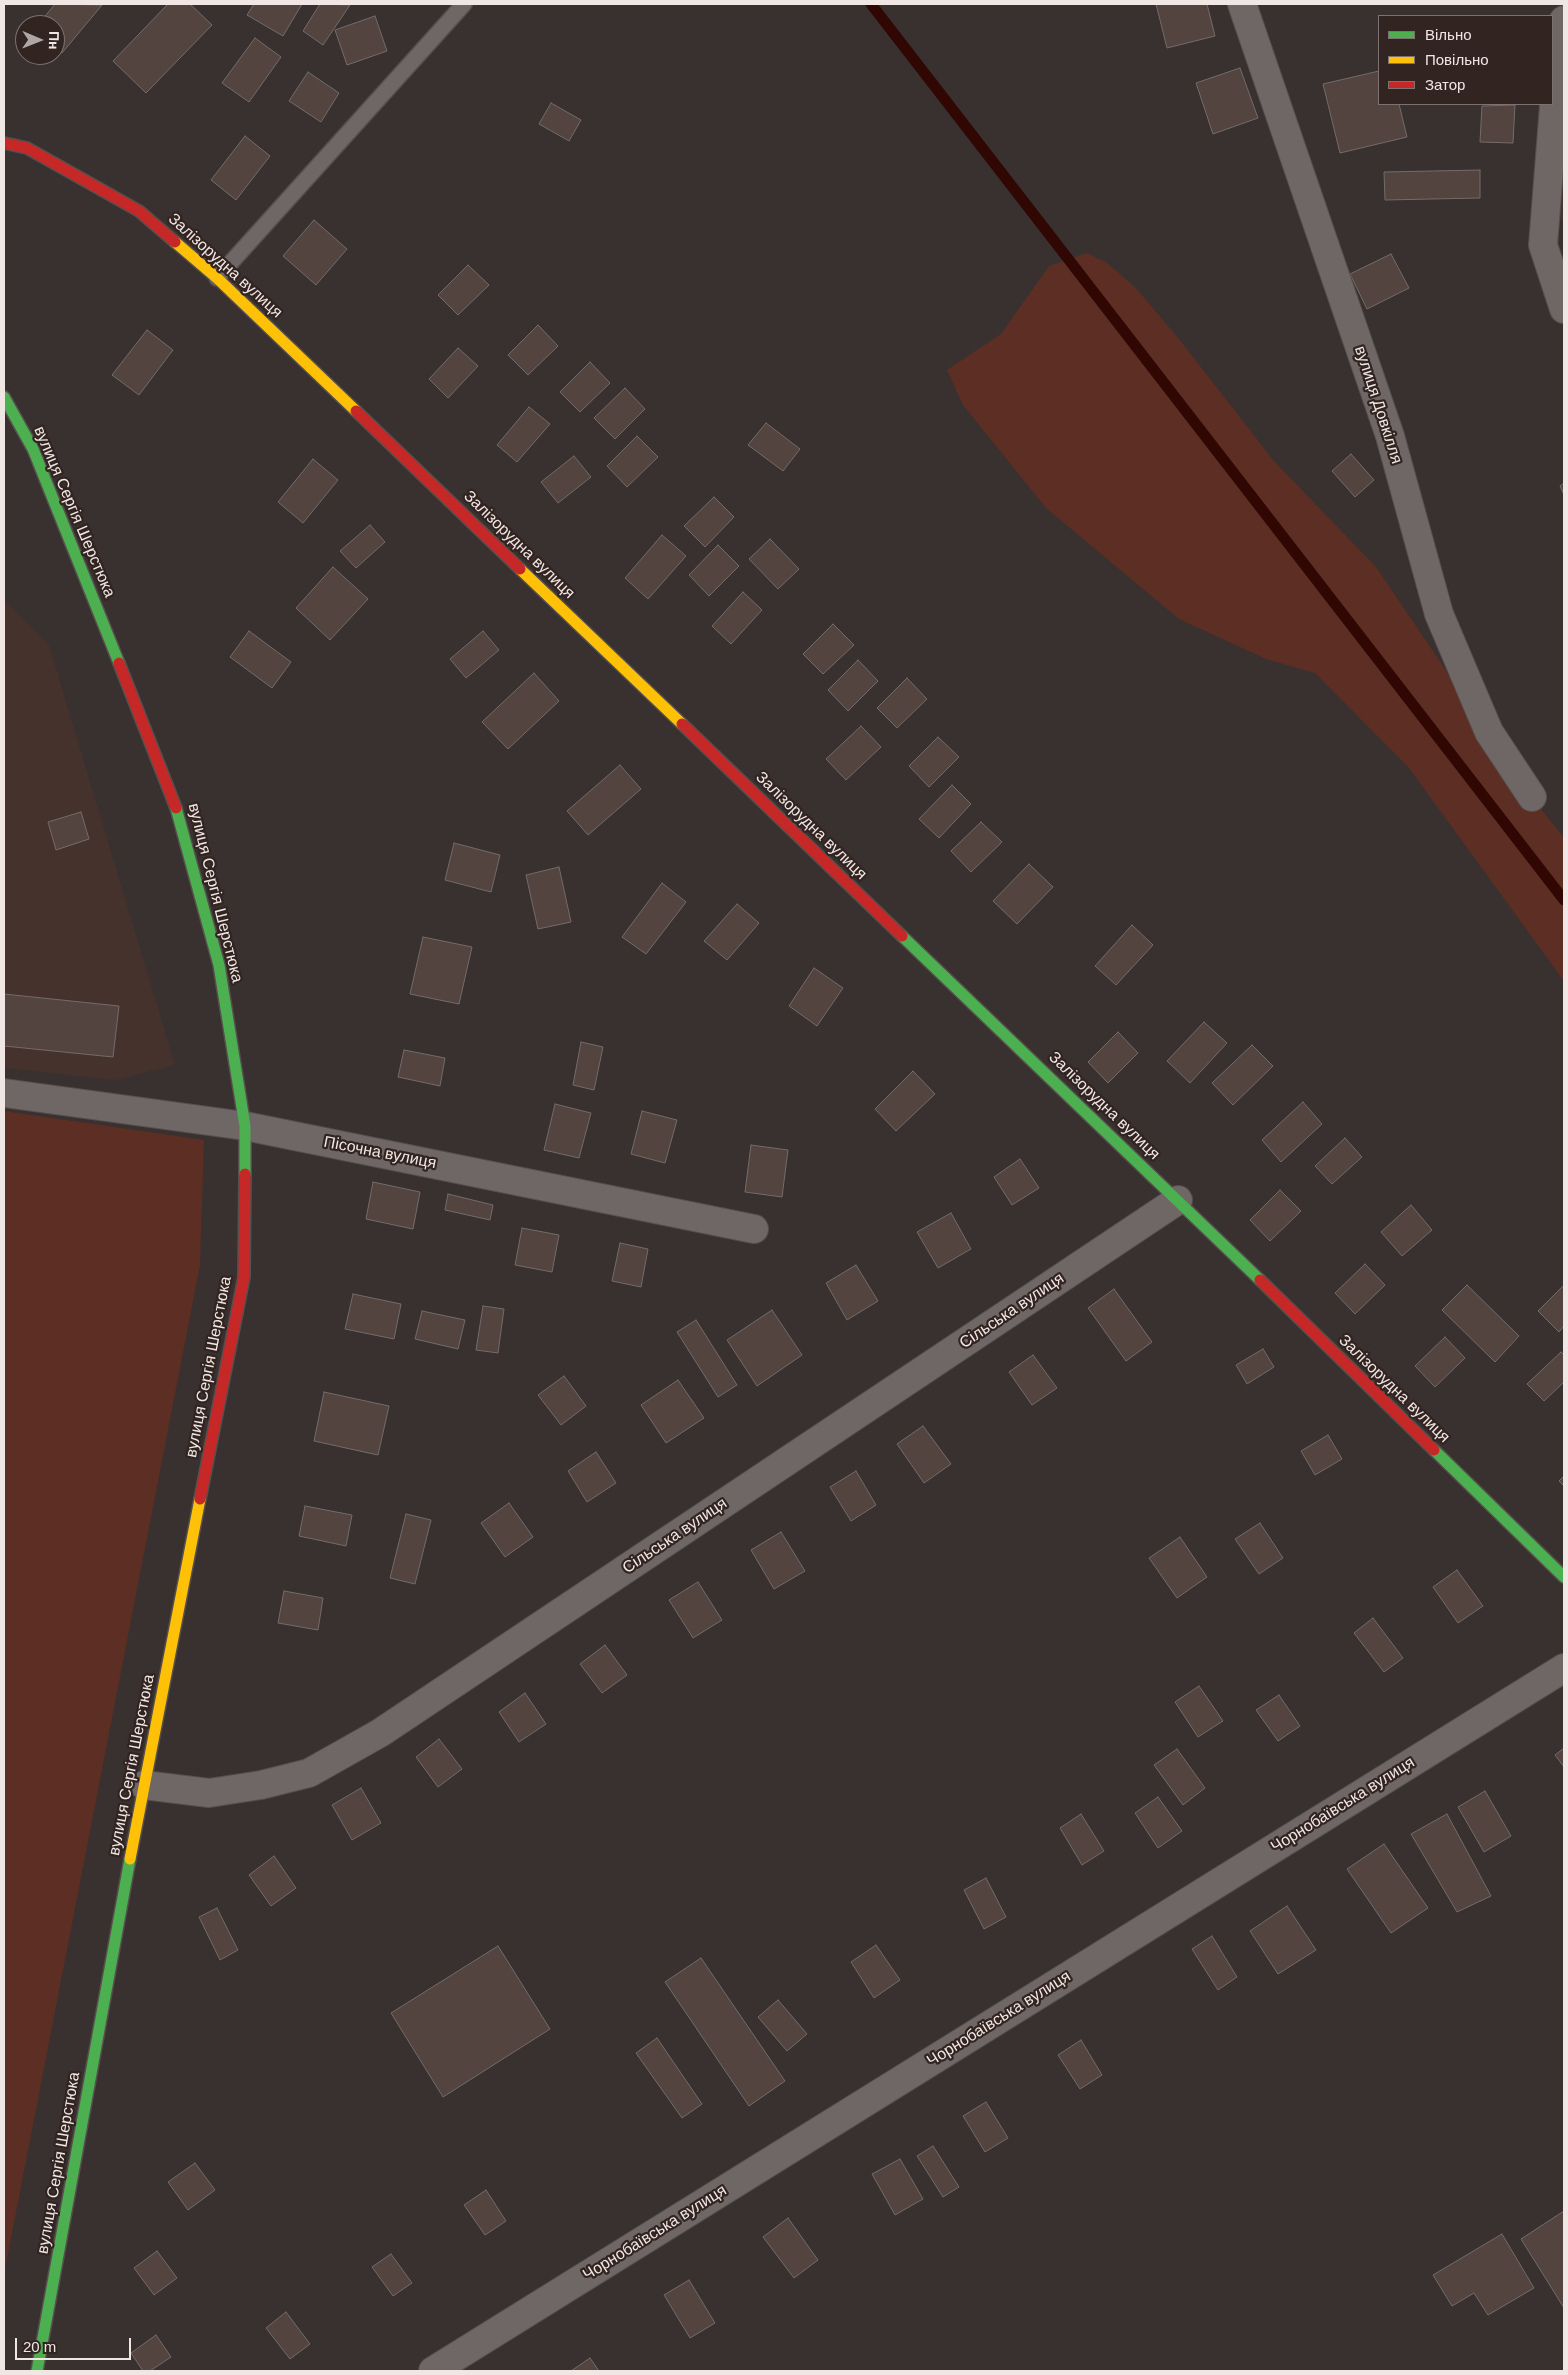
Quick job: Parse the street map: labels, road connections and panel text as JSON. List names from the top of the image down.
{
  "streets": {
    "street": [
      "Залізорудна вулиця",
      "вулиця Довкілля",
      "вулиця Сергія Шерстюка",
      "Пісочна вулиця",
      "Сільська вулиця",
      "Чорнобаївська вулиця"
    ]
  },
  "crossings": [
    ["Залізорудна вулиця", "Сільська вулиця"],
    ["вулиця Сергія Шерстюка", "Пісочна вулиця"],
    ["вулиця Сергія Шерстюка", "Сільська вулиця"]
  ],
  "legend": ["Вільно", "Повільно", "Затор"],
  "scale_bar": "20 m",
  "north": "right"
}
